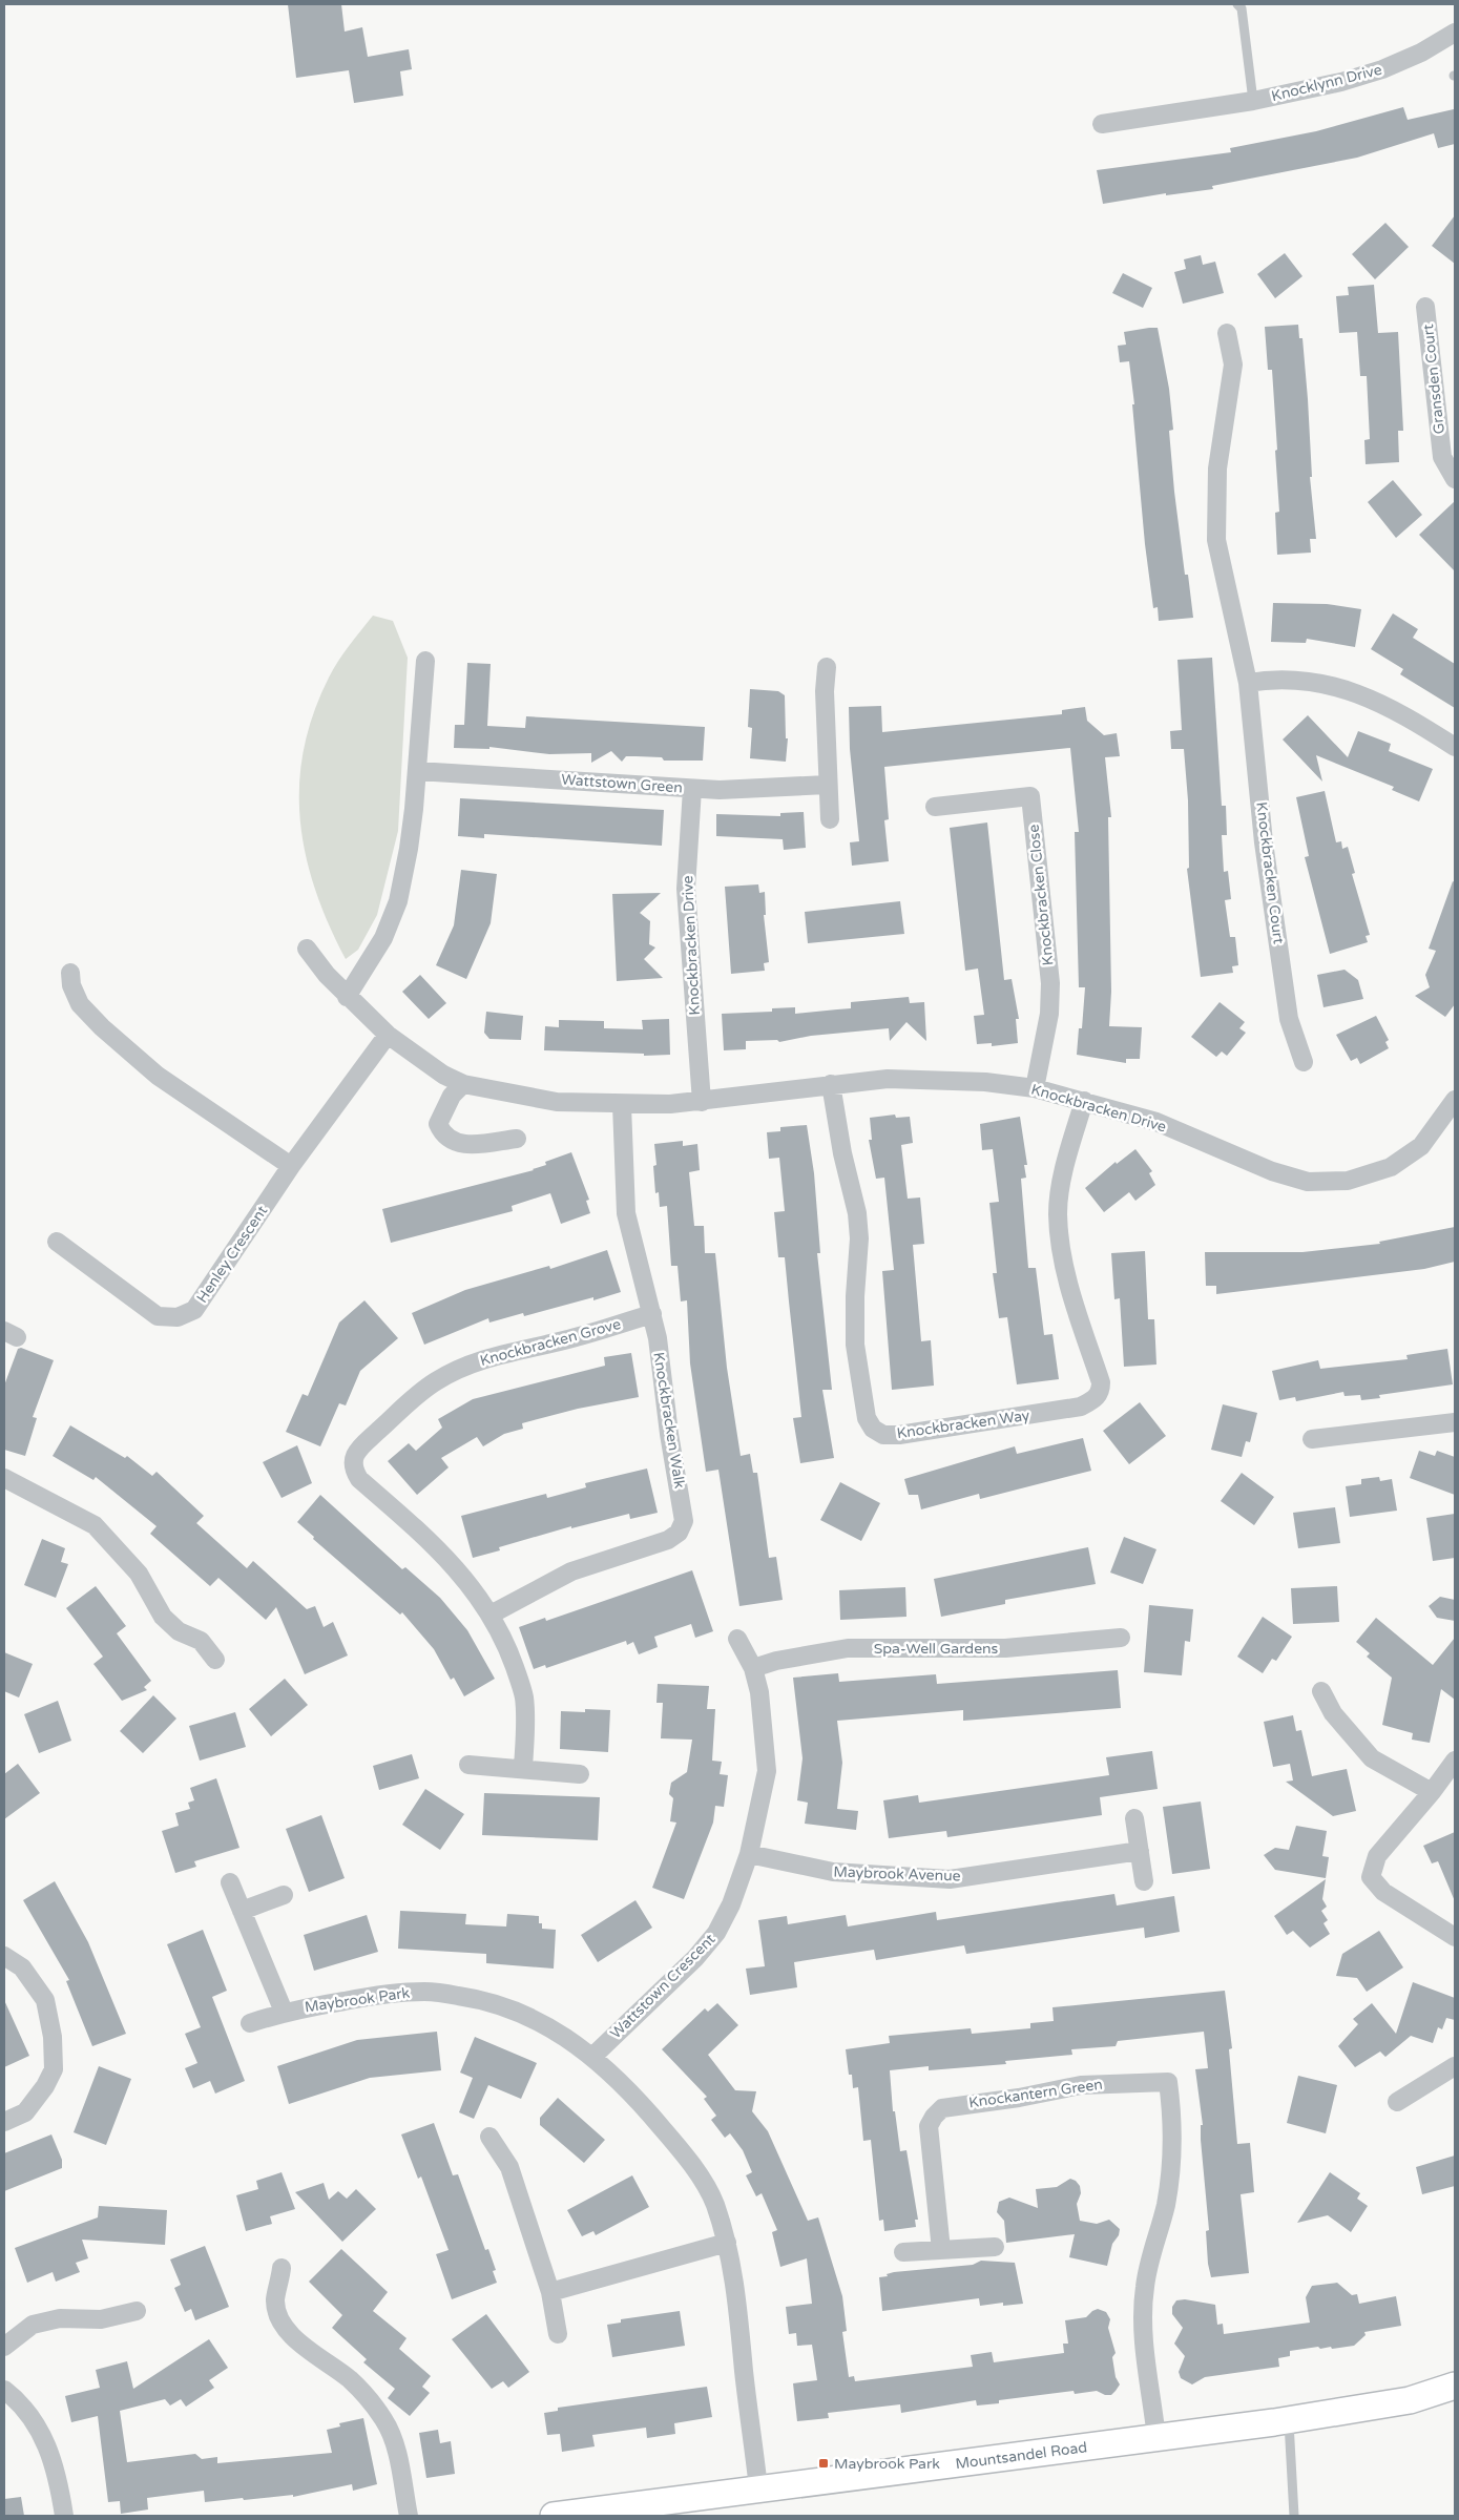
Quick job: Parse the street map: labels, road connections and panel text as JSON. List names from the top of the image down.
{
  "streets": {
    "street": [
      "Knocklynn Drive",
      "Gransden Court",
      "Wattstown Green",
      "Knockbracken Court",
      "Knockbracken Close",
      "Knockbracken Drive",
      "Henley Crescent",
      "Knockbracken Grove",
      "Knockbracken Walk",
      "Knockbracken Way",
      "Spa-Well Gardens",
      "Maybrook Avenue",
      "Wattstown Crescent",
      "Maybrook Park",
      "Knockantern Green",
      "Mountsandel Road"
    ]
  },
  "crossings": [
    ["Wattstown Green", "Knockbracken Drive"],
    ["Knockbracken Close", "Knockbracken Drive"],
    ["Knockbracken Drive", "Henley Crescent"],
    ["Knockbracken Drive", "Knockbracken Walk"],
    ["Knockbracken Drive", "Knockbracken Way"],
    ["Knockbracken Grove", "Knockbracken Walk"],
    ["Spa-Well Gardens", "Wattstown Crescent"],
    ["Maybrook Avenue", "Wattstown Crescent"],
    ["Wattstown Crescent", "Maybrook Park"],
    ["Maybrook Park", "Mountsandel Road"],
    ["Knockantern Green", "Mountsandel Road"]
  ],
  "places": {
    "transit": ["Maybrook Park"]
  }
}
